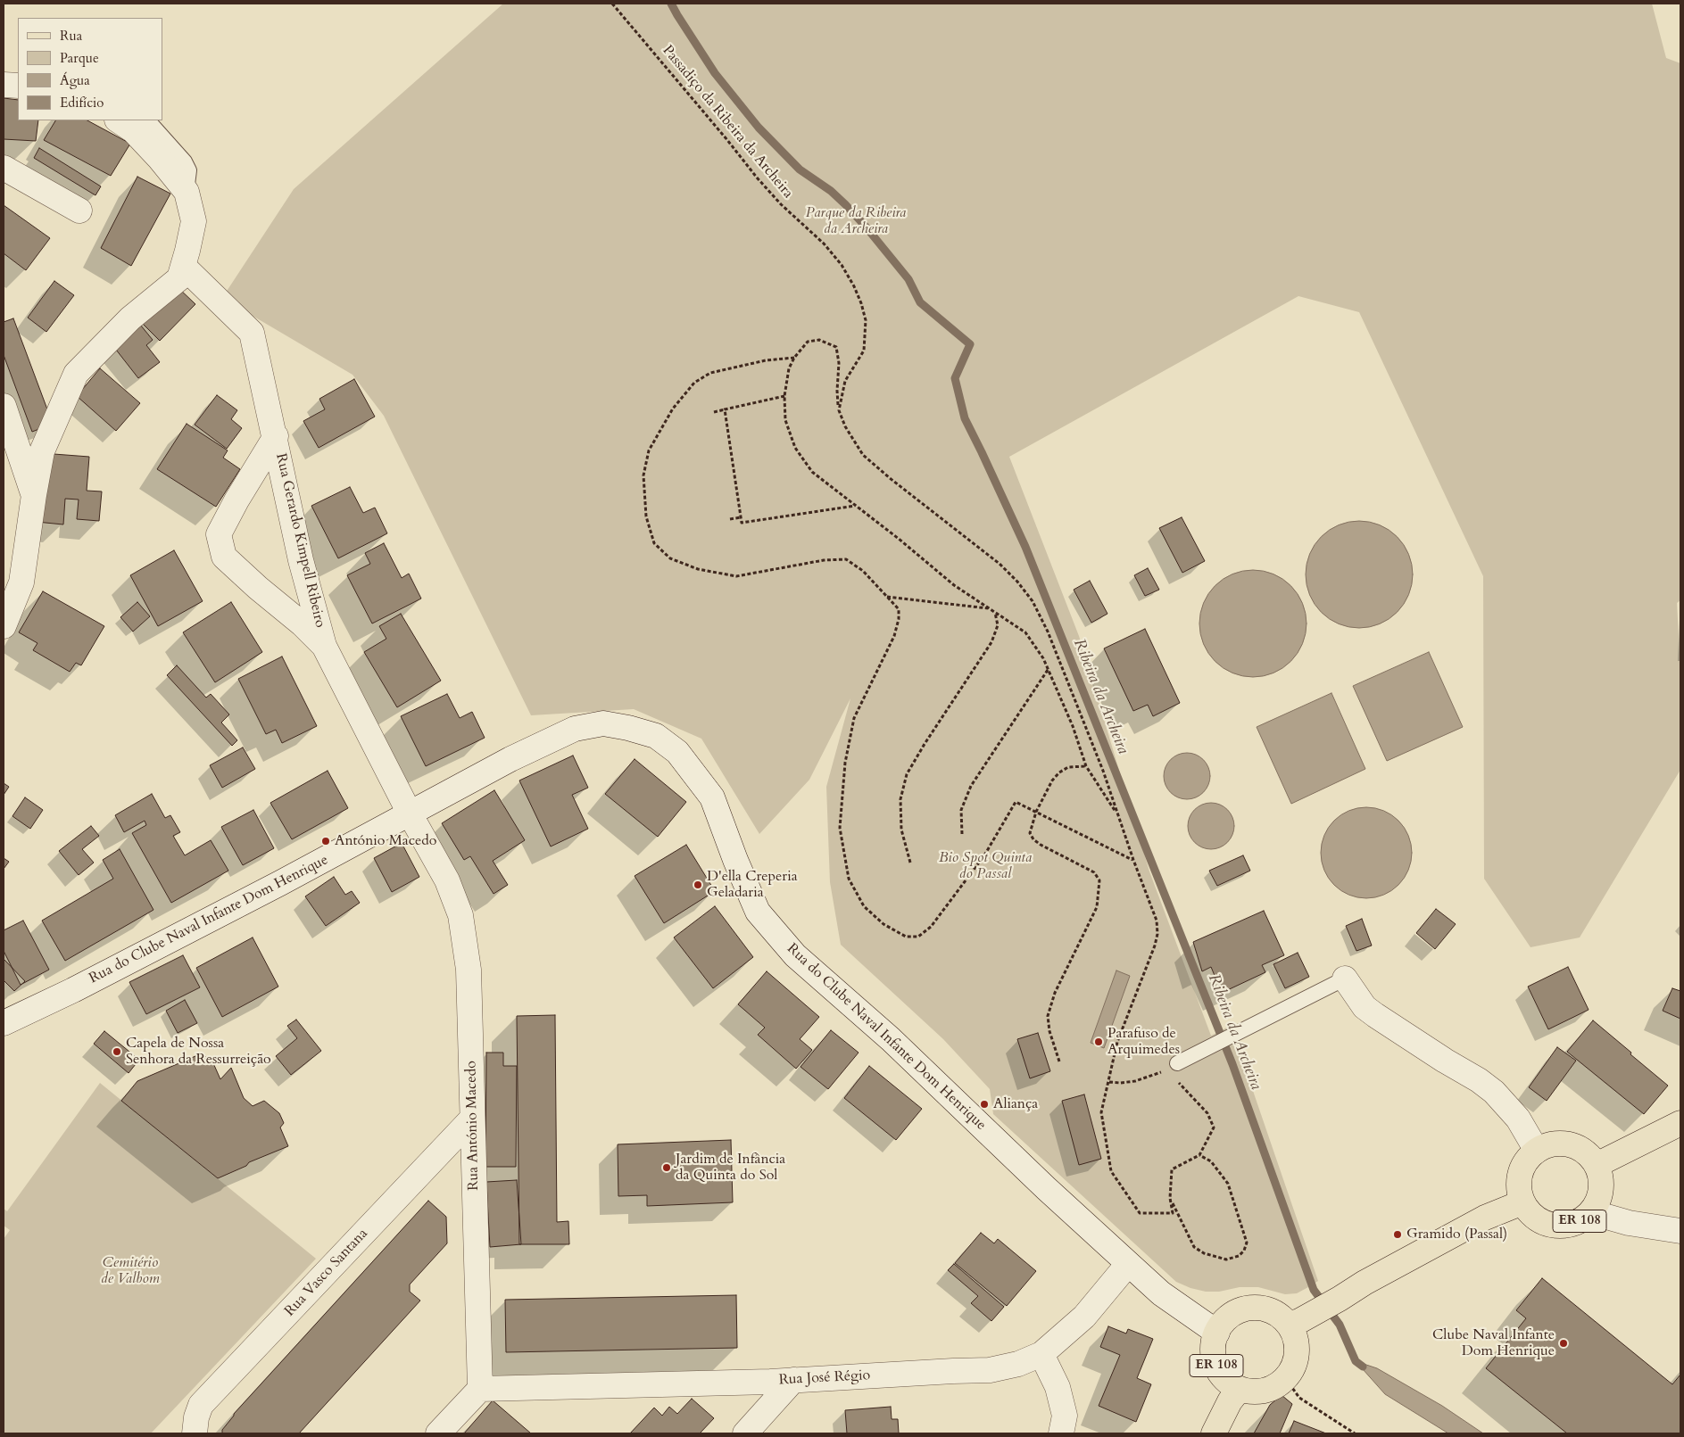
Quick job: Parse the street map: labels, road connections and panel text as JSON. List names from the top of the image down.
{
  "streets": {
    "main road": ["ER 108"],
    "street": [
      "Rua Gerardo Kimpell Ribeiro",
      "Rua do Clube Naval Infante Dom Henrique",
      "Rua António Macedo",
      "Rua Vasco Santana",
      "Rua José Régio"
    ],
    "path": ["Passadiço da Ribeira da Archeira"]
  },
  "crossings": [
    ["Rua Gerardo Kimpell Ribeiro", "Rua do Clube Naval Infante Dom Henrique"],
    ["Rua Gerardo Kimpell Ribeiro", "Rua António Macedo"],
    ["Rua do Clube Naval Infante Dom Henrique", "Rua António Macedo"],
    ["Rua do Clube Naval Infante Dom Henrique", "ER 108"],
    ["Rua do Clube Naval Infante Dom Henrique", "Rua José Régio"],
    ["Rua António Macedo", "Rua Vasco Santana"],
    ["Rua António Macedo", "Rua José Régio"]
  ],
  "water": ["Ribeira da Archeira"],
  "parks": ["Parque da Ribeira da Archeira", "Bio Spot Quinta do Passal", "Cemitério de Valbom"],
  "places": [
    "António Macedo",
    "D'ella Creperia Geladaria",
    "Parafuso de Arquimedes",
    "Capela de Nossa Senhora da Ressurreição",
    "Aliança",
    "Jardim de Infância da Quinta do Sol",
    "Gramido (Passal)",
    "Clube Naval Infante Dom Henrique"
  ],
  "legend": [
    "Rua",
    "Parque",
    "Água",
    "Edifício"
  ]
}
